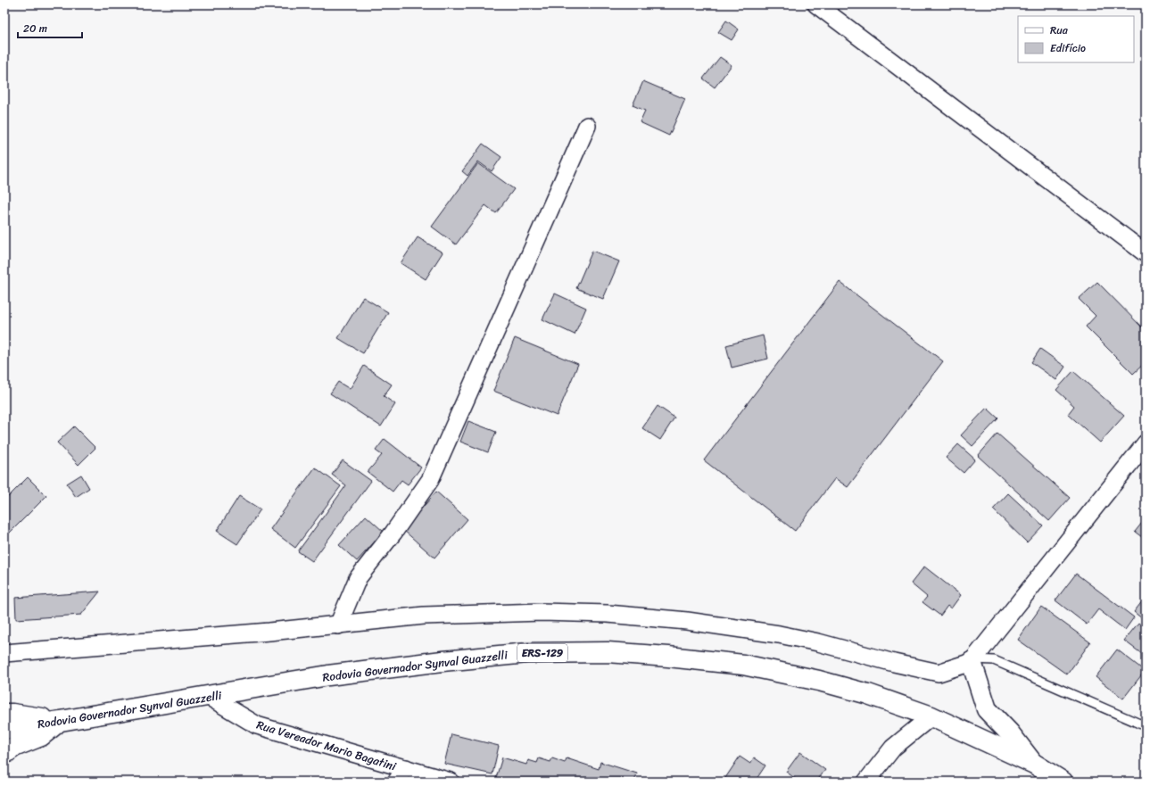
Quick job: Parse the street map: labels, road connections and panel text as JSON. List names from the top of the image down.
{
  "streets": {
    "main road": ["ERS-129", "Rodovia Governador Synval Guazzelli"],
    "street": ["Rua Vereador Mario Bagatini"]
  },
  "crossings": [
    ["Rodovia Governador Synval Guazzelli", "Rua Vereador Mario Bagatini"]
  ],
  "legend": ["Rua", "Edifício"],
  "scale_bar": "20 m"
}
